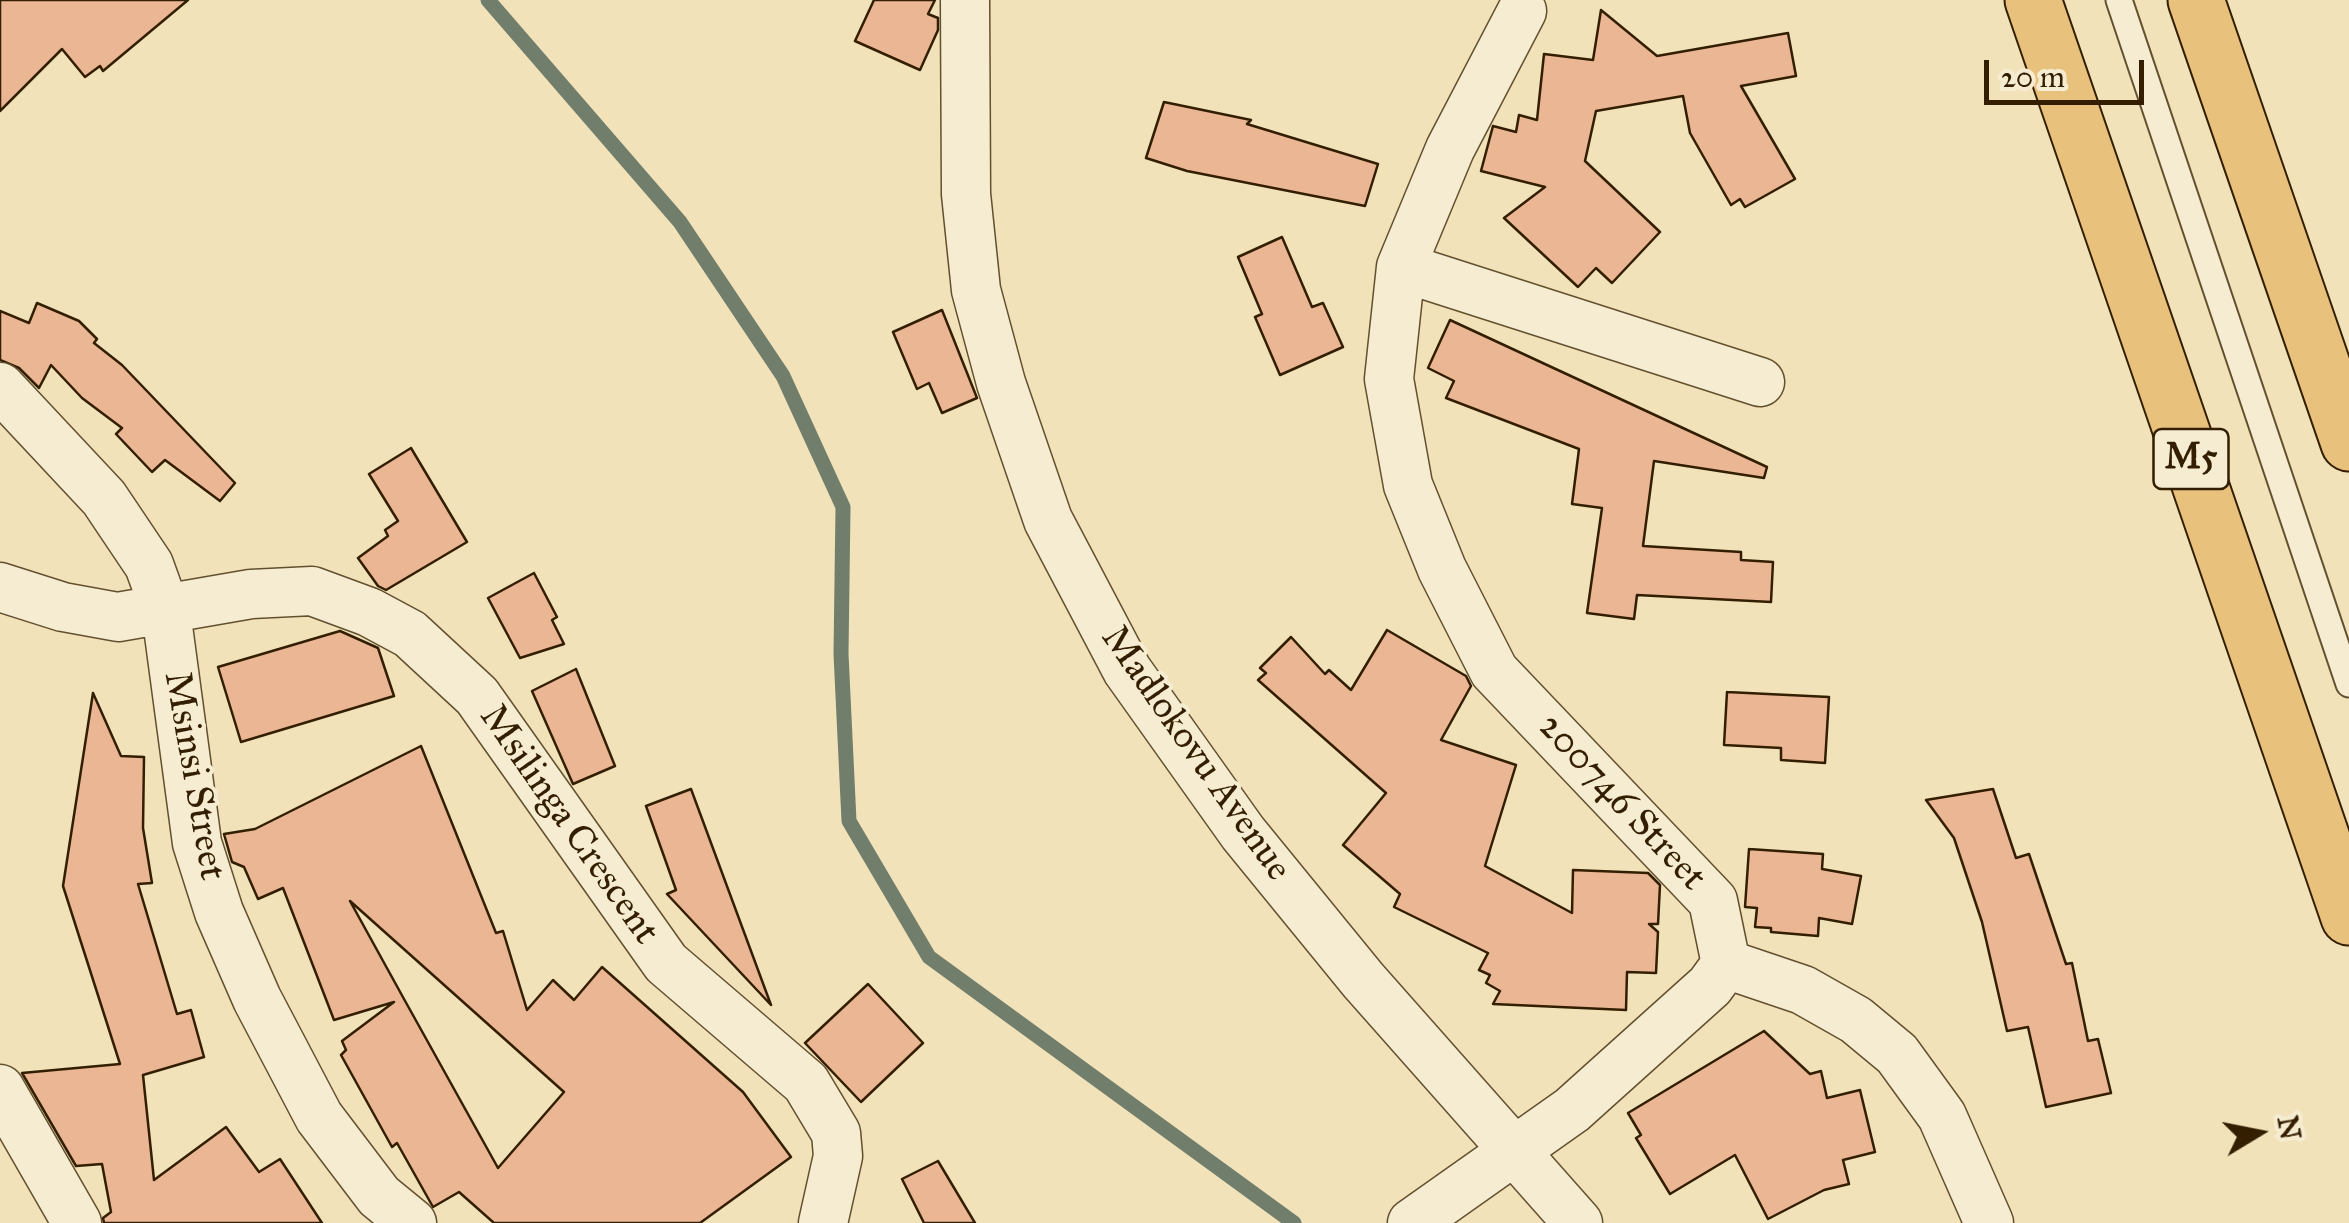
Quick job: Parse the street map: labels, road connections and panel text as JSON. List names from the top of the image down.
{
  "streets": {
    "main road": ["M5"],
    "street": [
      "Madlokovu Avenue",
      "Msinsi Street",
      "200746 Street",
      "Msilinga Crescent"
    ]
  },
  "crossings": [
    ["Msinsi Street", "Msilinga Crescent"]
  ],
  "scale_bar": "20 m",
  "north": "right"
}
